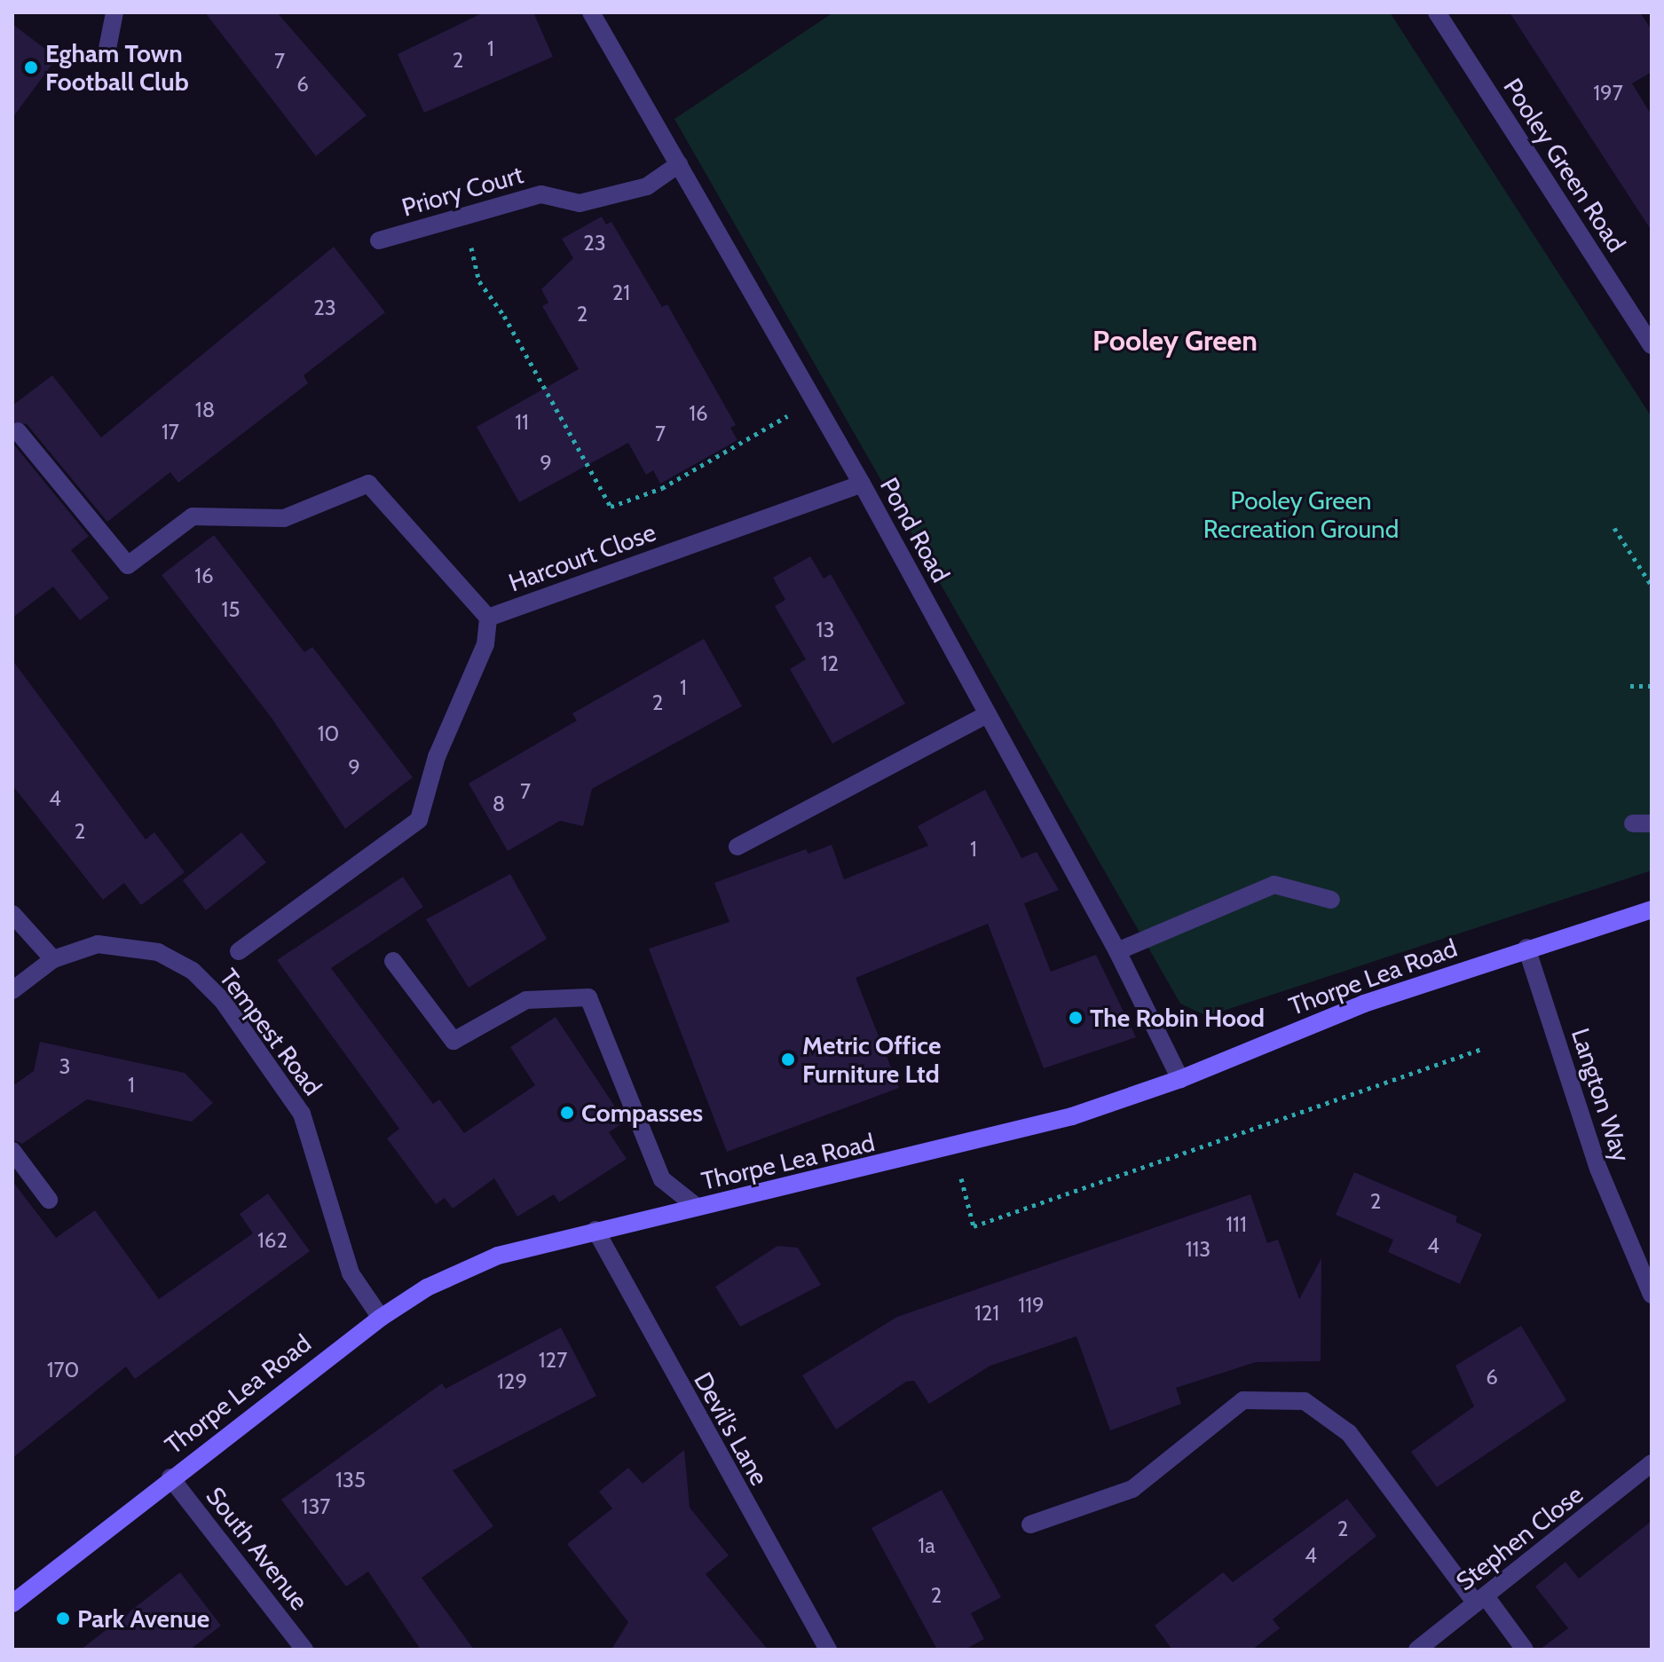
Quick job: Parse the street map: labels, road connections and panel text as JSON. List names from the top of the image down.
{
  "streets": {
    "main road": ["Thorpe Lea Road"],
    "street": [
      "Pooley Green Road",
      "Priory Court",
      "Pond Road",
      "Harcourt Close",
      "Tempest Road",
      "Langton Way",
      "Devil's Lane",
      "Stephen Close",
      "South Avenue"
    ]
  },
  "crossings": [
    ["Priory Court", "Pond Road"],
    ["Pond Road", "Harcourt Close"],
    ["Pond Road", "Thorpe Lea Road"],
    ["Thorpe Lea Road", "Tempest Road"],
    ["Thorpe Lea Road", "Langton Way"],
    ["Thorpe Lea Road", "Devil's Lane"],
    ["Thorpe Lea Road", "South Avenue"]
  ],
  "districts": ["Pooley Green"],
  "parks": ["Pooley Green Recreation Ground"],
  "places": [
    "Egham Town Football Club",
    "The Robin Hood",
    "Metric Office Furniture Ltd",
    "Compasses",
    "Park Avenue"
  ],
  "house_numbers": [
    "1",
    "2",
    "7",
    "6",
    "197",
    "23",
    "21",
    "23",
    "2",
    "18",
    "16",
    "11",
    "17",
    "7",
    "9",
    "16",
    "15",
    "13",
    "12",
    "1",
    "2",
    "10",
    "9",
    "7",
    "4",
    "8",
    "2",
    "1",
    "3",
    "1",
    "2",
    "111",
    "162",
    "4",
    "113",
    "119",
    "121",
    "127",
    "170",
    "6",
    "129",
    "135",
    "137",
    "2",
    "1a",
    "4",
    "2"
  ]
}
